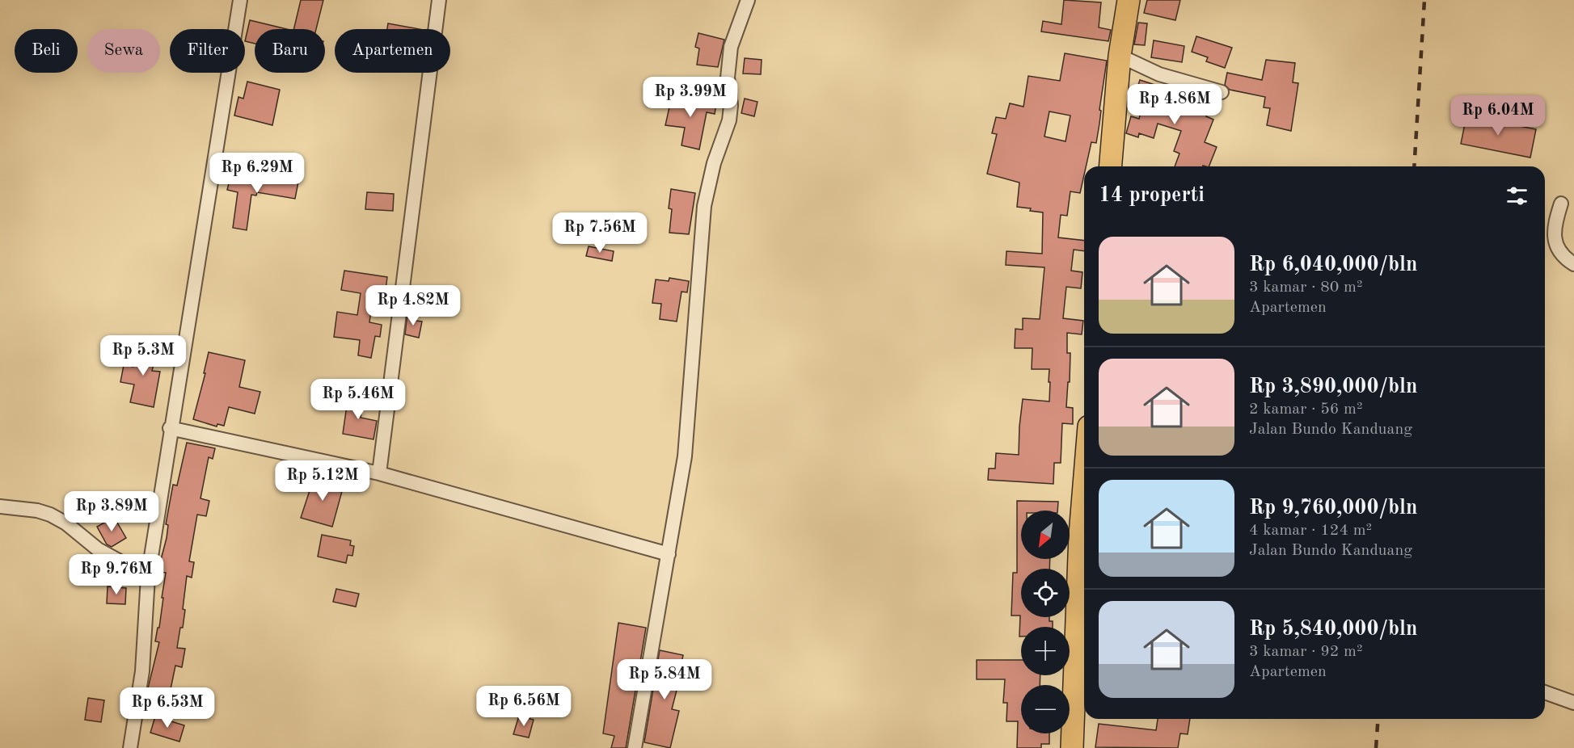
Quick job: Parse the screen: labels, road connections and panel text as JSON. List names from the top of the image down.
{
  "north": "bottom left",
  "page": {
    "chip": [
      "Beli",
      "Sewa",
      "Filter",
      "Baru",
      "Apartemen"
    ],
    "price": [
      "Rp 3.99M",
      "Rp 4.86M",
      "Rp 6.04M",
      "Rp 6.29M",
      "Rp 7.56M",
      "Rp 4.82M",
      "Rp 5.3M",
      "Rp 5.46M",
      "Rp 5.12M",
      "Rp 3.89M",
      "Rp 9.76M",
      "Rp 5.84M",
      "Rp 6.56M",
      "Rp 6.53M"
    ],
    "heading": "14 properti",
    "list": [
      {
        "name": "Rp 6,040,000/bln",
        "note": "3 kamar · 80 m² · Apartemen"
      },
      {
        "name": "Rp 3,890,000/bln",
        "note": "2 kamar · 56 m² · Jalan Bundo Kanduang"
      },
      {
        "name": "Rp 9,760,000/bln",
        "note": "4 kamar · 124 m² · Jalan Bundo Kanduang"
      },
      {
        "name": "Rp 5,840,000/bln",
        "note": "3 kamar · 92 m² · Apartemen"
      }
    ],
    "map_buttons": ["+", "−"]
  }
}
